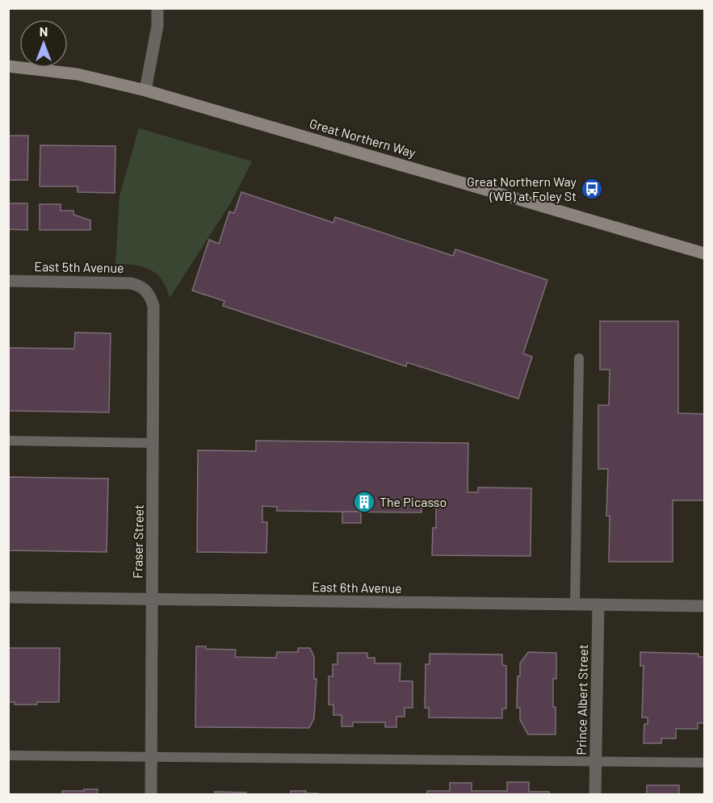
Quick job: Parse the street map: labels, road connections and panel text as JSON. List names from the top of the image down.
{
  "streets": {
    "main road": ["Great Northern Way"],
    "street": [
      "East 5th Avenue",
      "Fraser Street",
      "East 6th Avenue",
      "Prince Albert Street"
    ]
  },
  "crossings": [
    ["East 5th Avenue", "Fraser Street"],
    ["Fraser Street", "East 6th Avenue"],
    ["East 6th Avenue", "Prince Albert Street"]
  ],
  "places": {
    "bus stop": ["Great Northern Way (WB) at Foley St"],
    "building": ["The Picasso"]
  },
  "north": "top"
}
